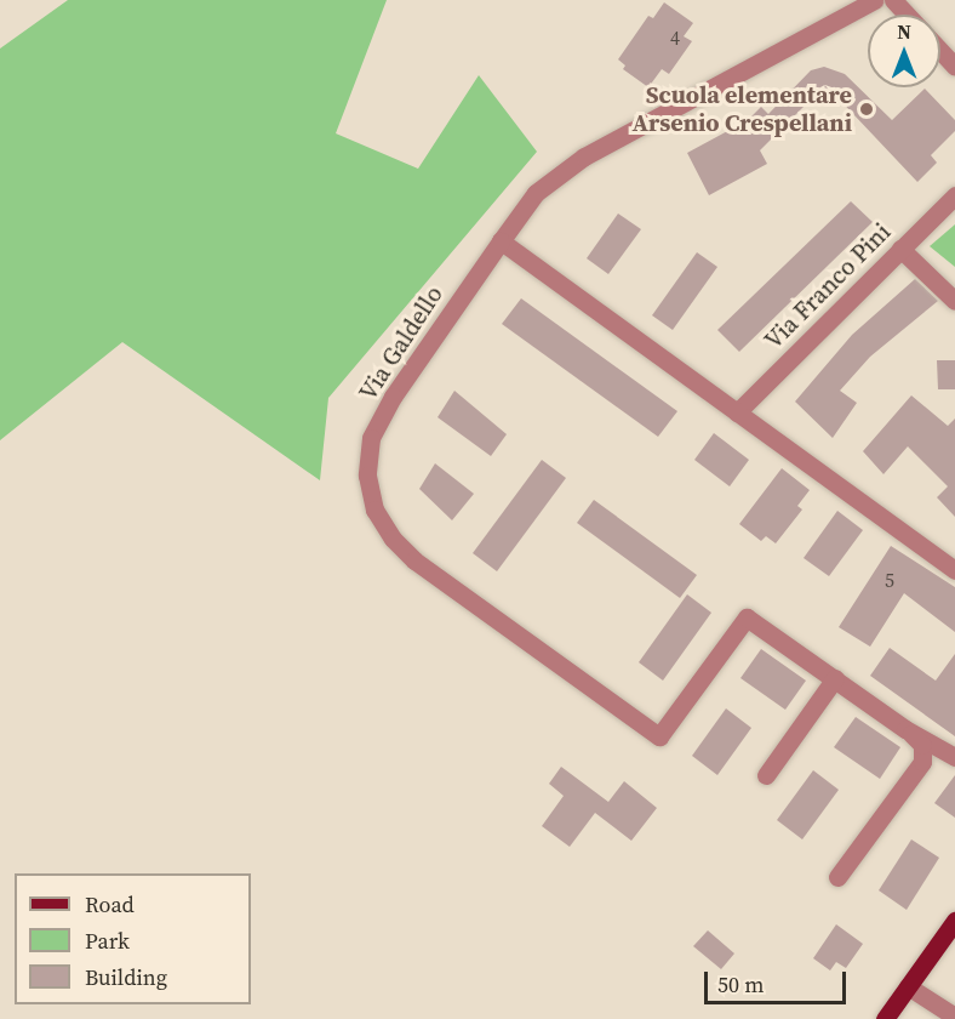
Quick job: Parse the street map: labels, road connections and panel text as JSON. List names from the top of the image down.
{
  "streets": {
    "street": ["Via Franco Pini", "Via Galdello"]
  },
  "places": ["Scuola elementare Arsenio Crespellani"],
  "house_numbers": ["4", "5"],
  "legend": ["Road", "Park", "Building"],
  "scale_bar": "50 m",
  "north": "top"
}
